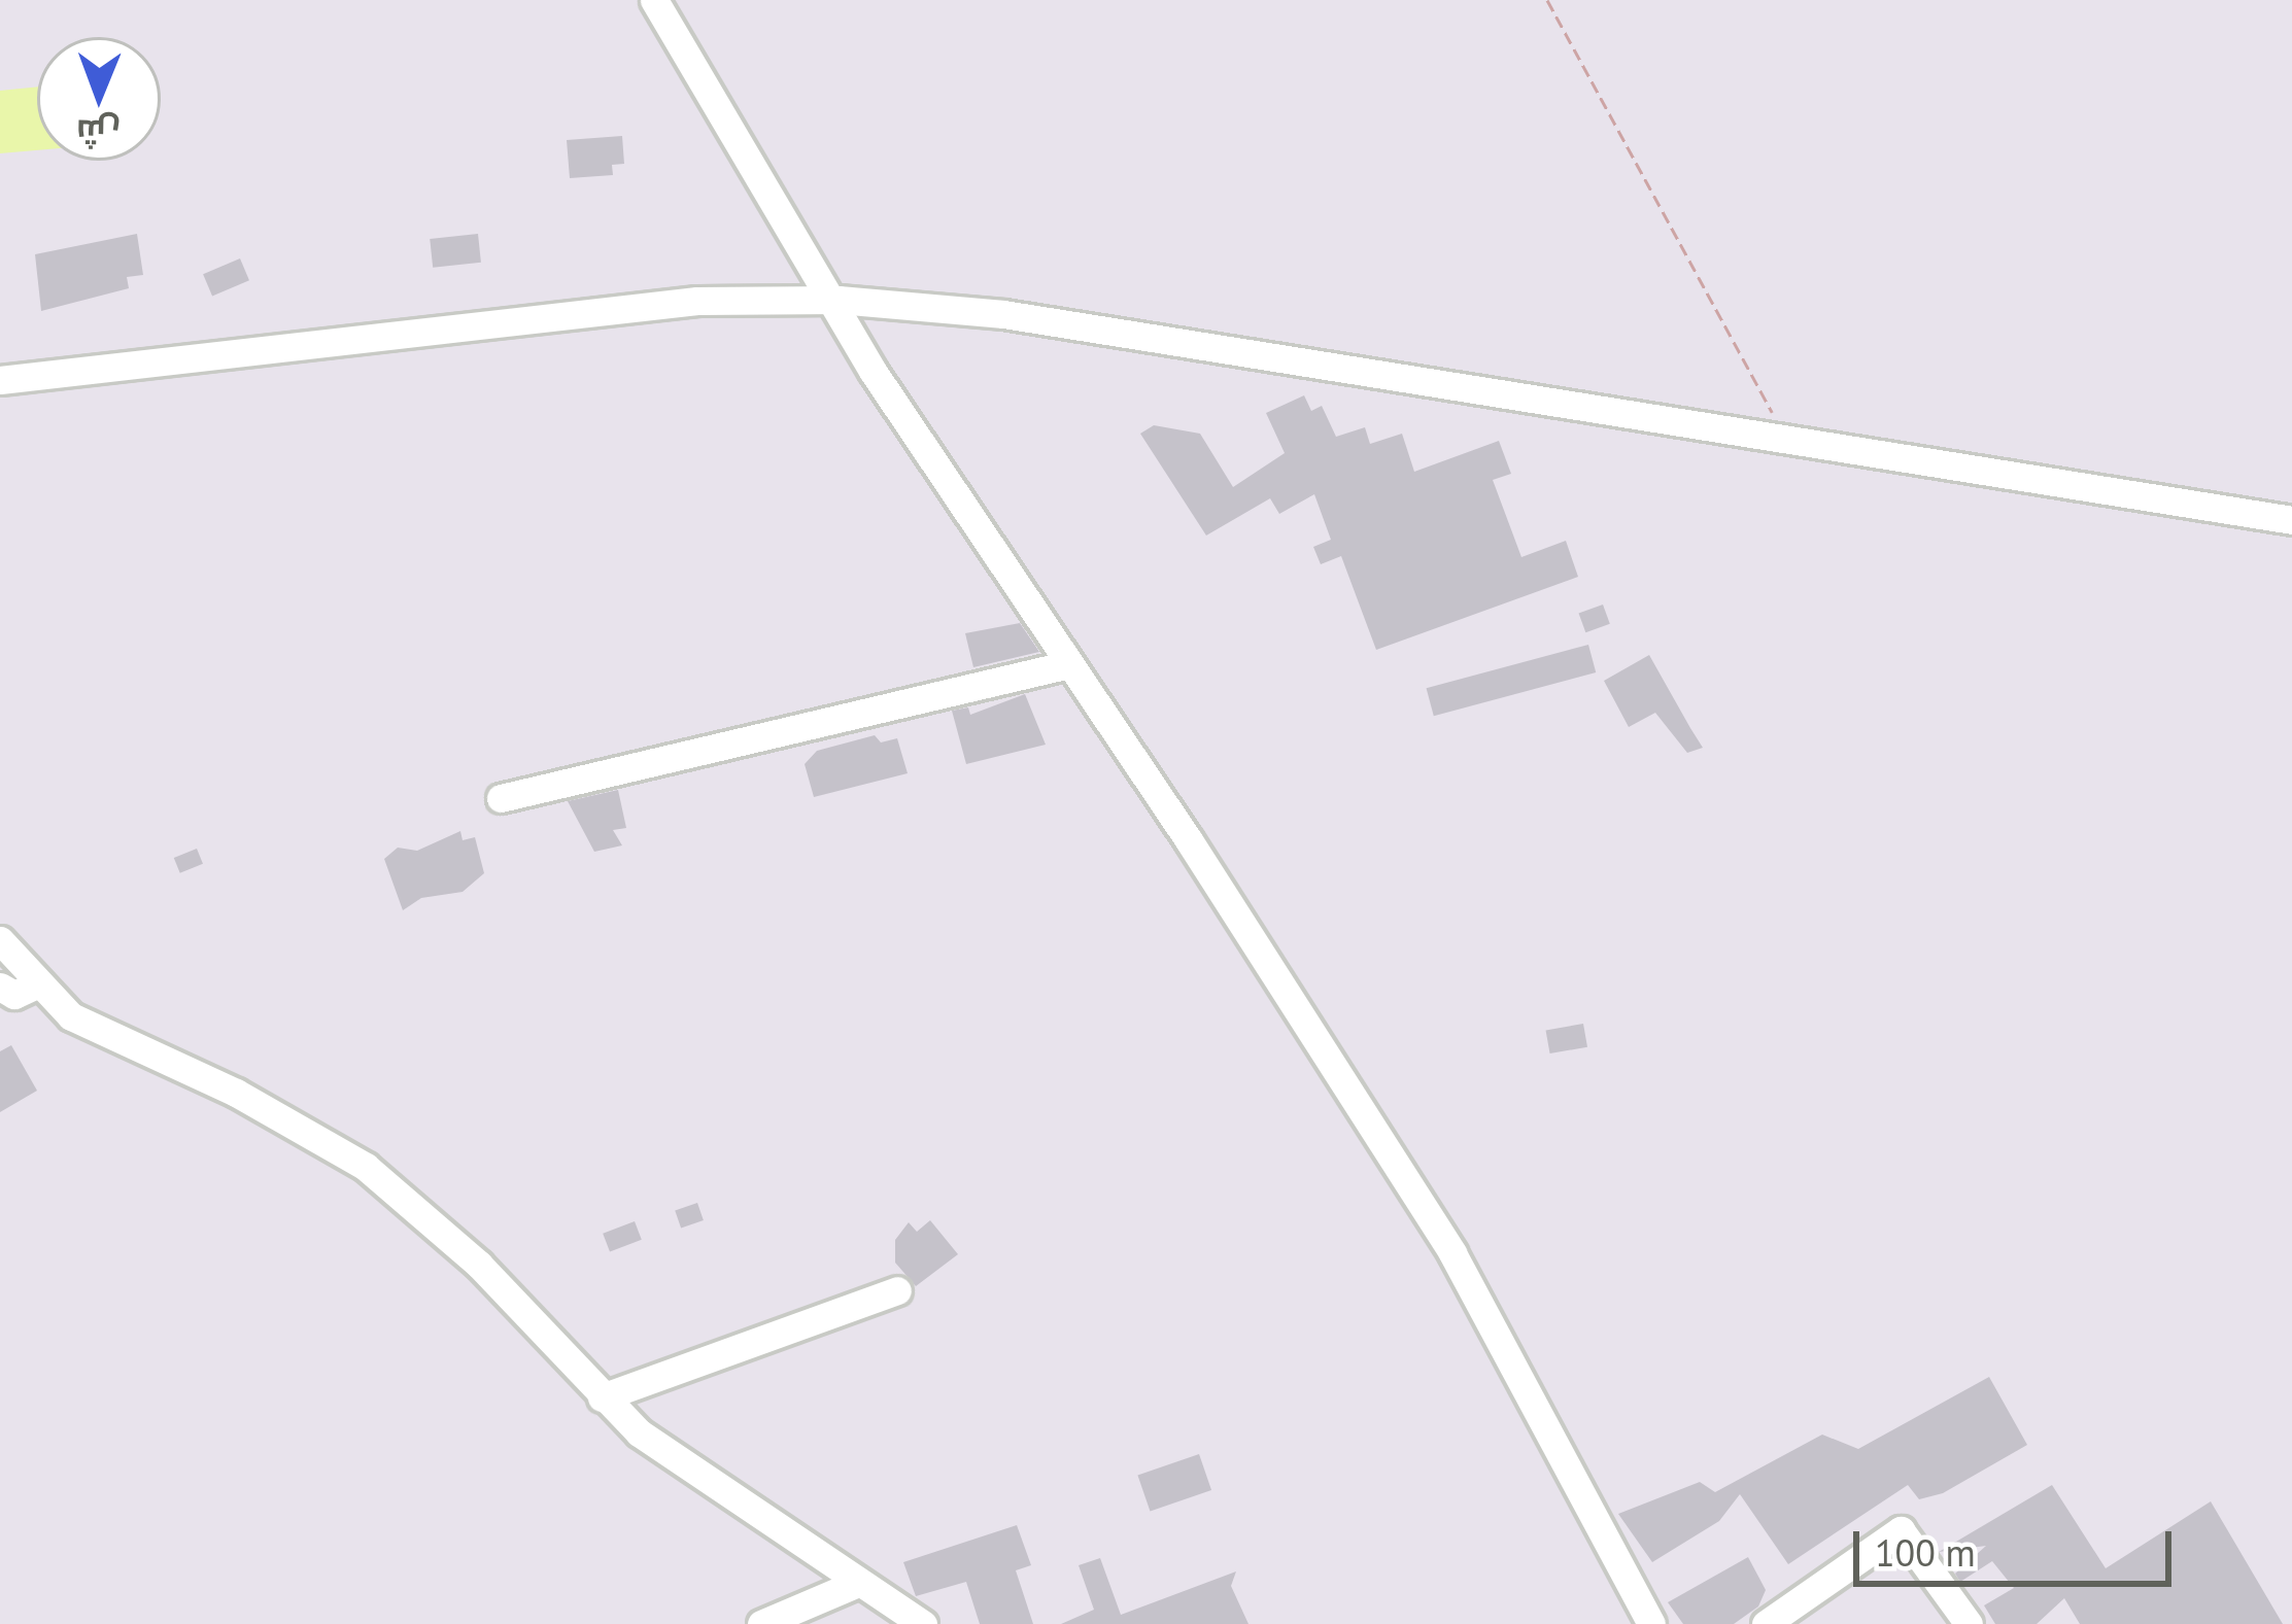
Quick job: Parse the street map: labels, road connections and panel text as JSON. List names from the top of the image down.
{
  "scale_bar": "100 m",
  "north": "bottom"
}
